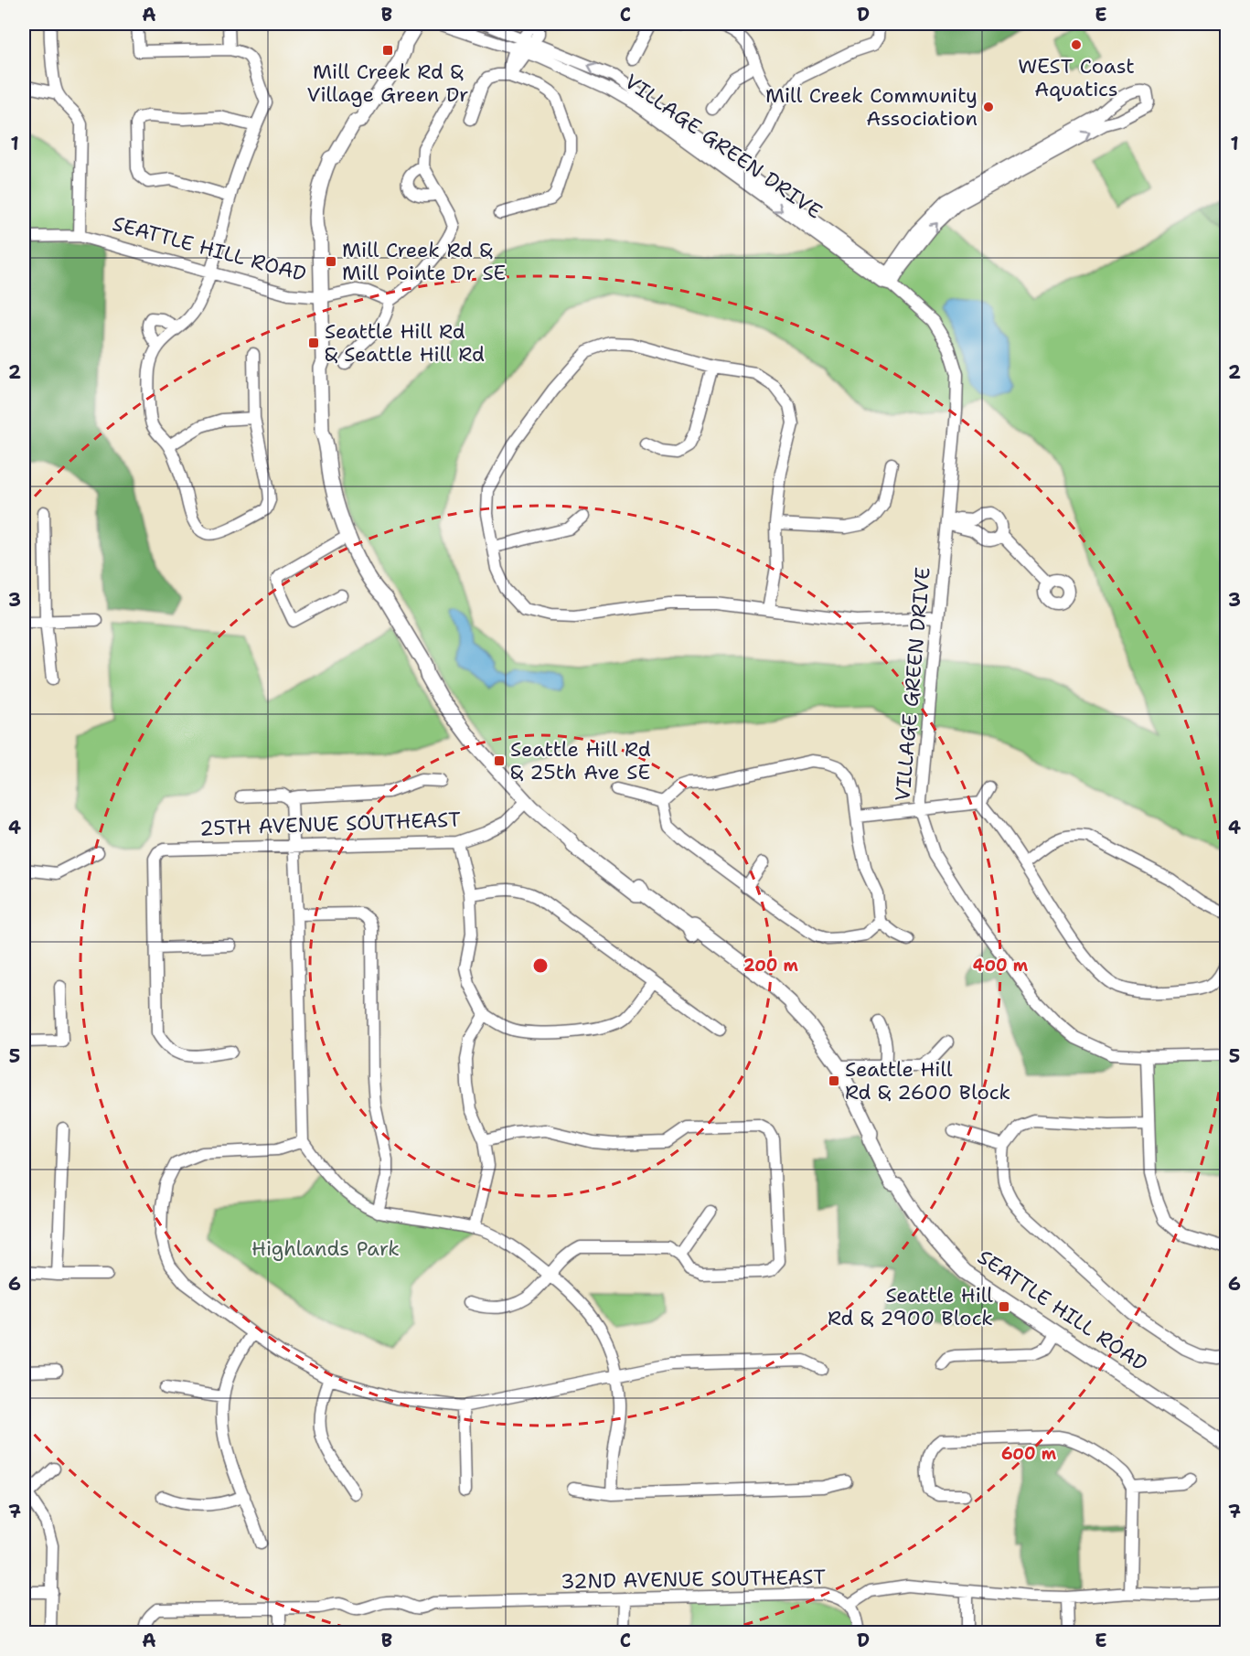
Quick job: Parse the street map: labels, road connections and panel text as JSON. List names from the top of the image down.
{
  "streets": {
    "main road": ["SEATTLE HILL ROAD"],
    "street": ["VILLAGE GREEN DRIVE", "25TH AVENUE SOUTHEAST", "32ND AVENUE SOUTHEAST"]
  },
  "crossings": [
    ["SEATTLE HILL ROAD", "25TH AVENUE SOUTHEAST"]
  ],
  "parks": ["Highlands Park"],
  "places": {
    "other": ["WEST Coast Aquatics", "Mill Creek Community Association"],
    "transit": [
      "Mill Creek Rd & Village Green Dr",
      "Mill Creek Rd & Mill Pointe Dr SE",
      "Seattle Hill Rd & Seattle Hill Rd",
      "Seattle Hill Rd & 25th Ave SE",
      "Seattle Hill Rd & 2600 Block",
      "Seattle Hill Rd & 2900 Block"
    ]
  },
  "grid": {
    "columns": [
      "A",
      "B",
      "C",
      "D",
      "E"
    ],
    "rows": [
      "1",
      "2",
      "3",
      "4",
      "5",
      "6",
      "7"
    ]
  },
  "rings": ["200 m", "400 m", "600 m"]
}
